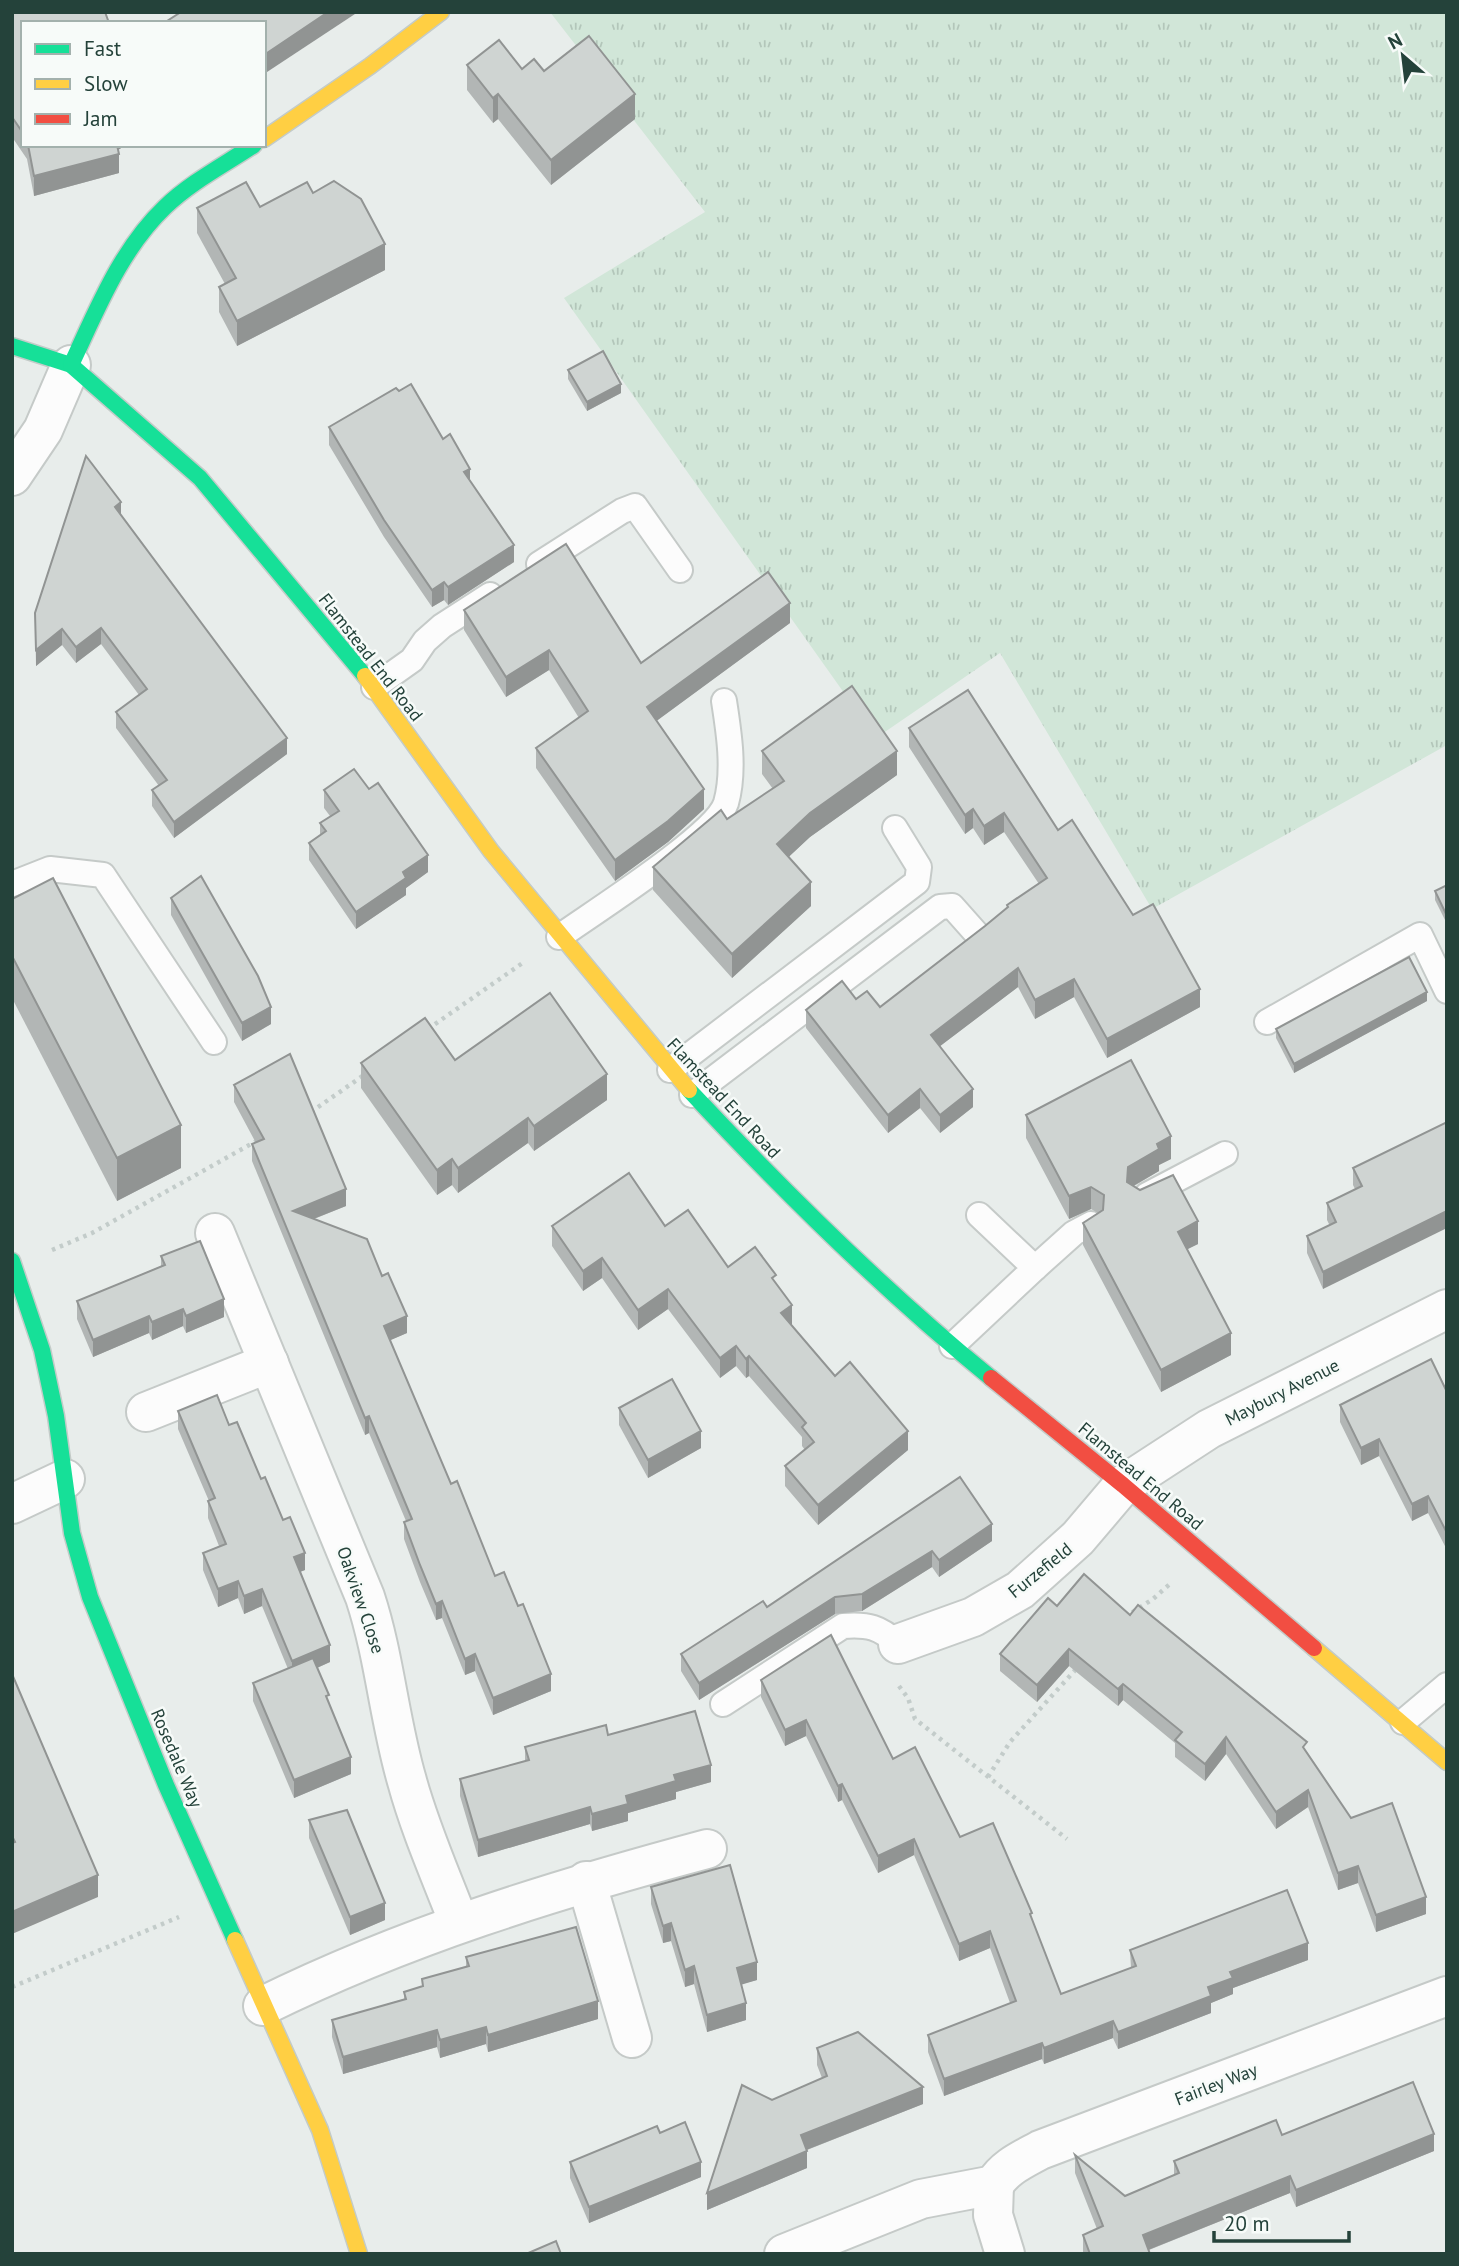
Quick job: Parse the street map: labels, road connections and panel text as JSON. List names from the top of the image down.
{
  "streets": {
    "main road": ["Flamstead End Road", "Rosedale Way"],
    "street": [
      "Maybury Avenue",
      "Furzefield",
      "Oakview Close",
      "Fairley Way"
    ]
  },
  "crossings": [
    ["Flamstead End Road", "Maybury Avenue"],
    ["Flamstead End Road", "Furzefield"],
    ["Maybury Avenue", "Furzefield"]
  ],
  "legend": ["Fast", "Slow", "Jam"],
  "scale_bar": "20 m",
  "north": "top left"
}
